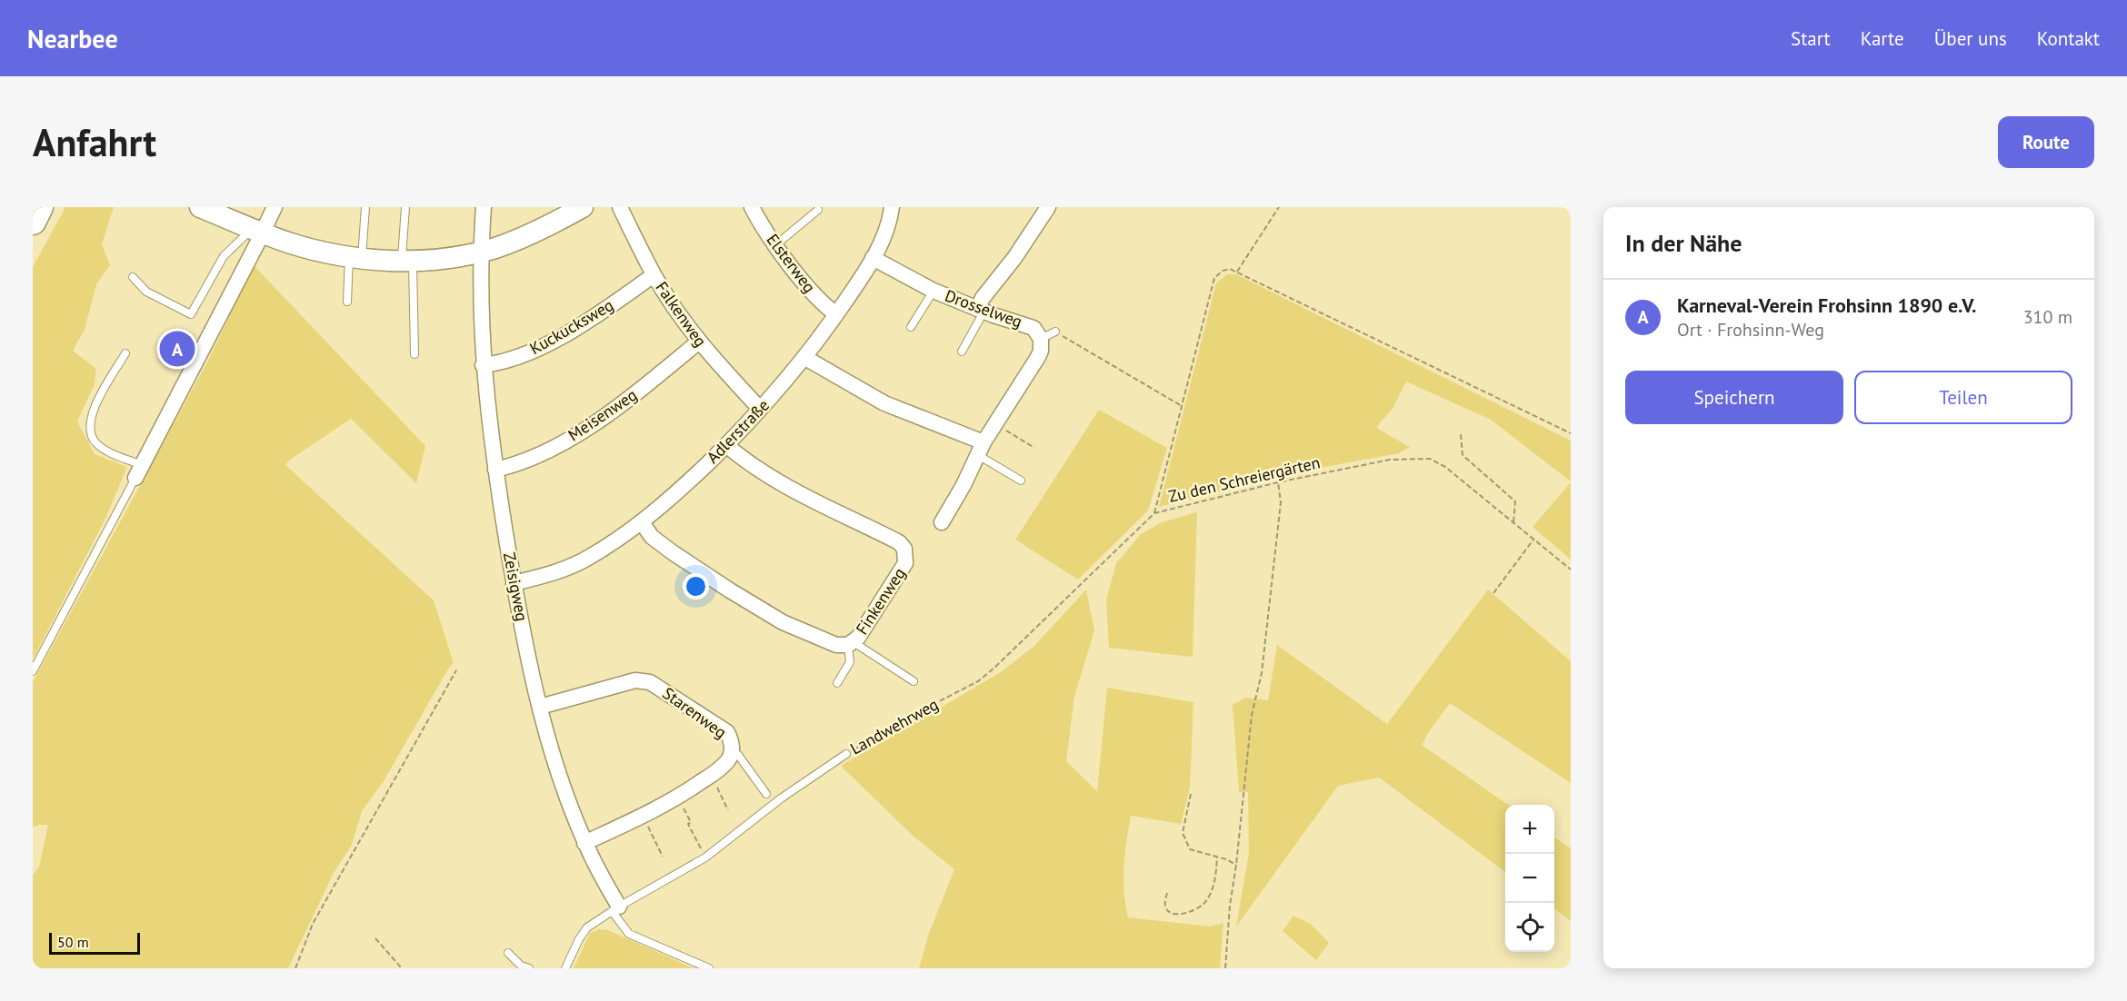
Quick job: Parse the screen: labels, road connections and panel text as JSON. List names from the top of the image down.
{
  "streets": {
    "street": [
      "Elsterweg",
      "Drosselweg",
      "Falkenweg",
      "Kuckucksweg",
      "Meisenweg",
      "Adlerstraße",
      "Zeisigweg",
      "Finkenweg",
      "Starenweg"
    ],
    "lane": ["Landwehrweg"],
    "path": ["Zu den Schreiergärten"]
  },
  "crossings": [
    ["Elsterweg", "Adlerstraße"],
    ["Drosselweg", "Adlerstraße"],
    ["Falkenweg", "Kuckucksweg"],
    ["Falkenweg", "Meisenweg"],
    ["Falkenweg", "Adlerstraße"],
    ["Kuckucksweg", "Zeisigweg"],
    ["Meisenweg", "Zeisigweg"],
    ["Adlerstraße", "Zeisigweg"],
    ["Adlerstraße", "Finkenweg"],
    ["Zu den Schreiergärten", "Landwehrweg"],
    ["Zeisigweg", "Starenweg"],
    ["Zeisigweg", "Landwehrweg"]
  ],
  "scale_bar": "50 m",
  "page": {
    "header": "Nearbee",
    "nav": [
      "Start",
      "Karte",
      "Über uns",
      "Kontakt"
    ],
    "buttons": [
      "Route",
      ["Speichern", "Teilen"]
    ],
    "title": "Anfahrt",
    "heading": "In der Nähe",
    "list": [
      {
        "mark": "A",
        "name": "Karneval-Verein Frohsinn 1890 e.V.",
        "note": "Ort · Frohsinn-Weg",
        "value": "310 m"
      }
    ],
    "pins": "A",
    "map_buttons": ["+", "−"],
    "scale": "50 m"
  }
}
